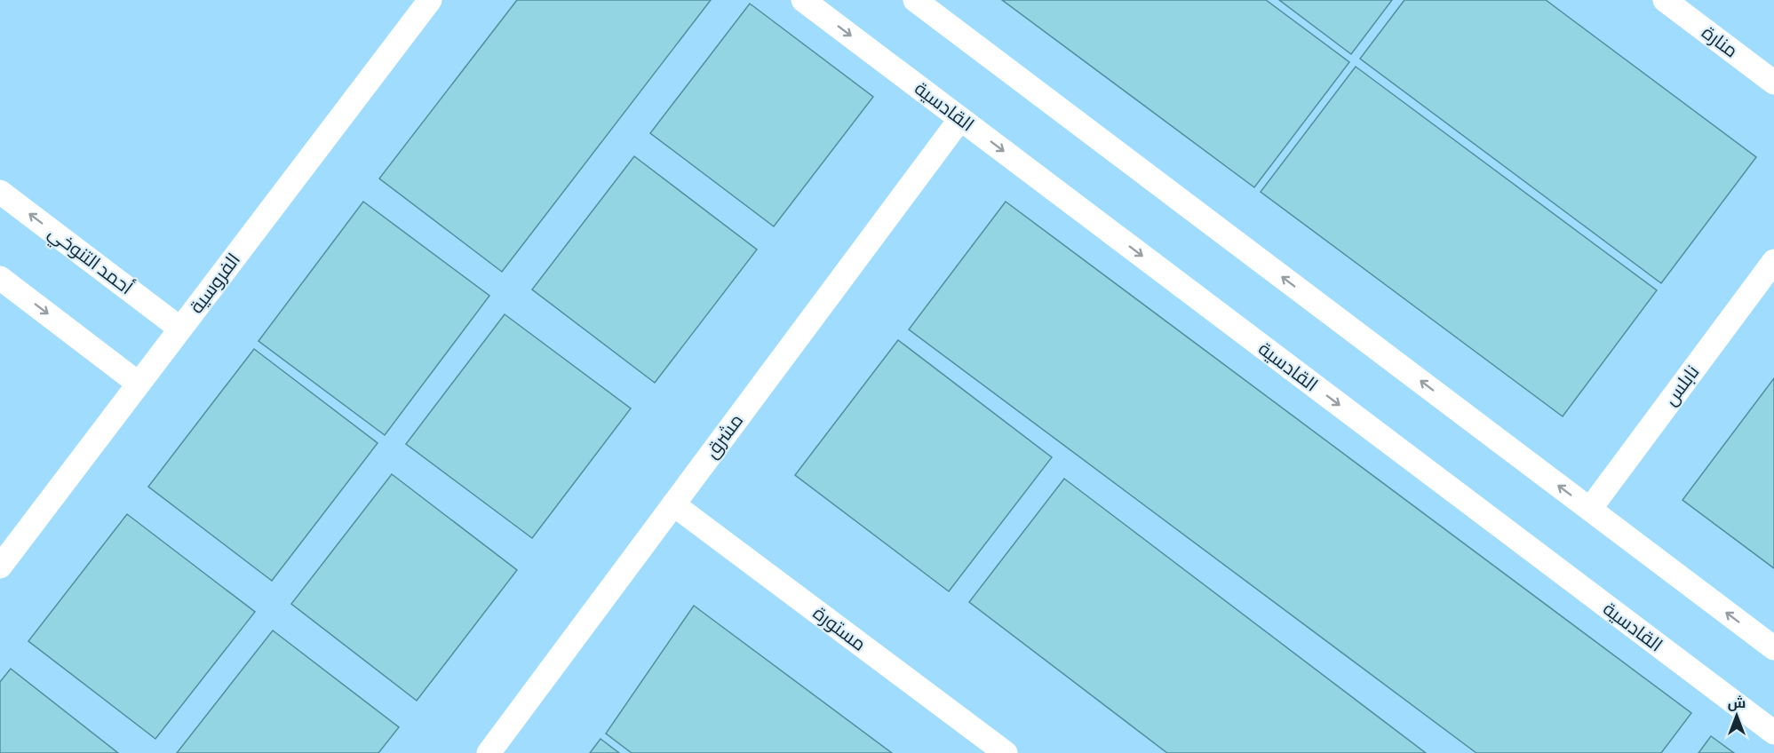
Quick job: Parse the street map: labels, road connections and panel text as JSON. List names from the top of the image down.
{
  "streets": {
    "street": [
      "منارة",
      "القادسية",
      "أحمد التنوخي",
      "الفروسية",
      "نابلس",
      "مشرق",
      "مستورة"
    ]
  },
  "crossings": [
    ["القادسية", "مشرق"],
    ["أحمد التنوخي", "الفروسية"],
    ["مشرق", "مستورة"]
  ],
  "north": "top"
}
